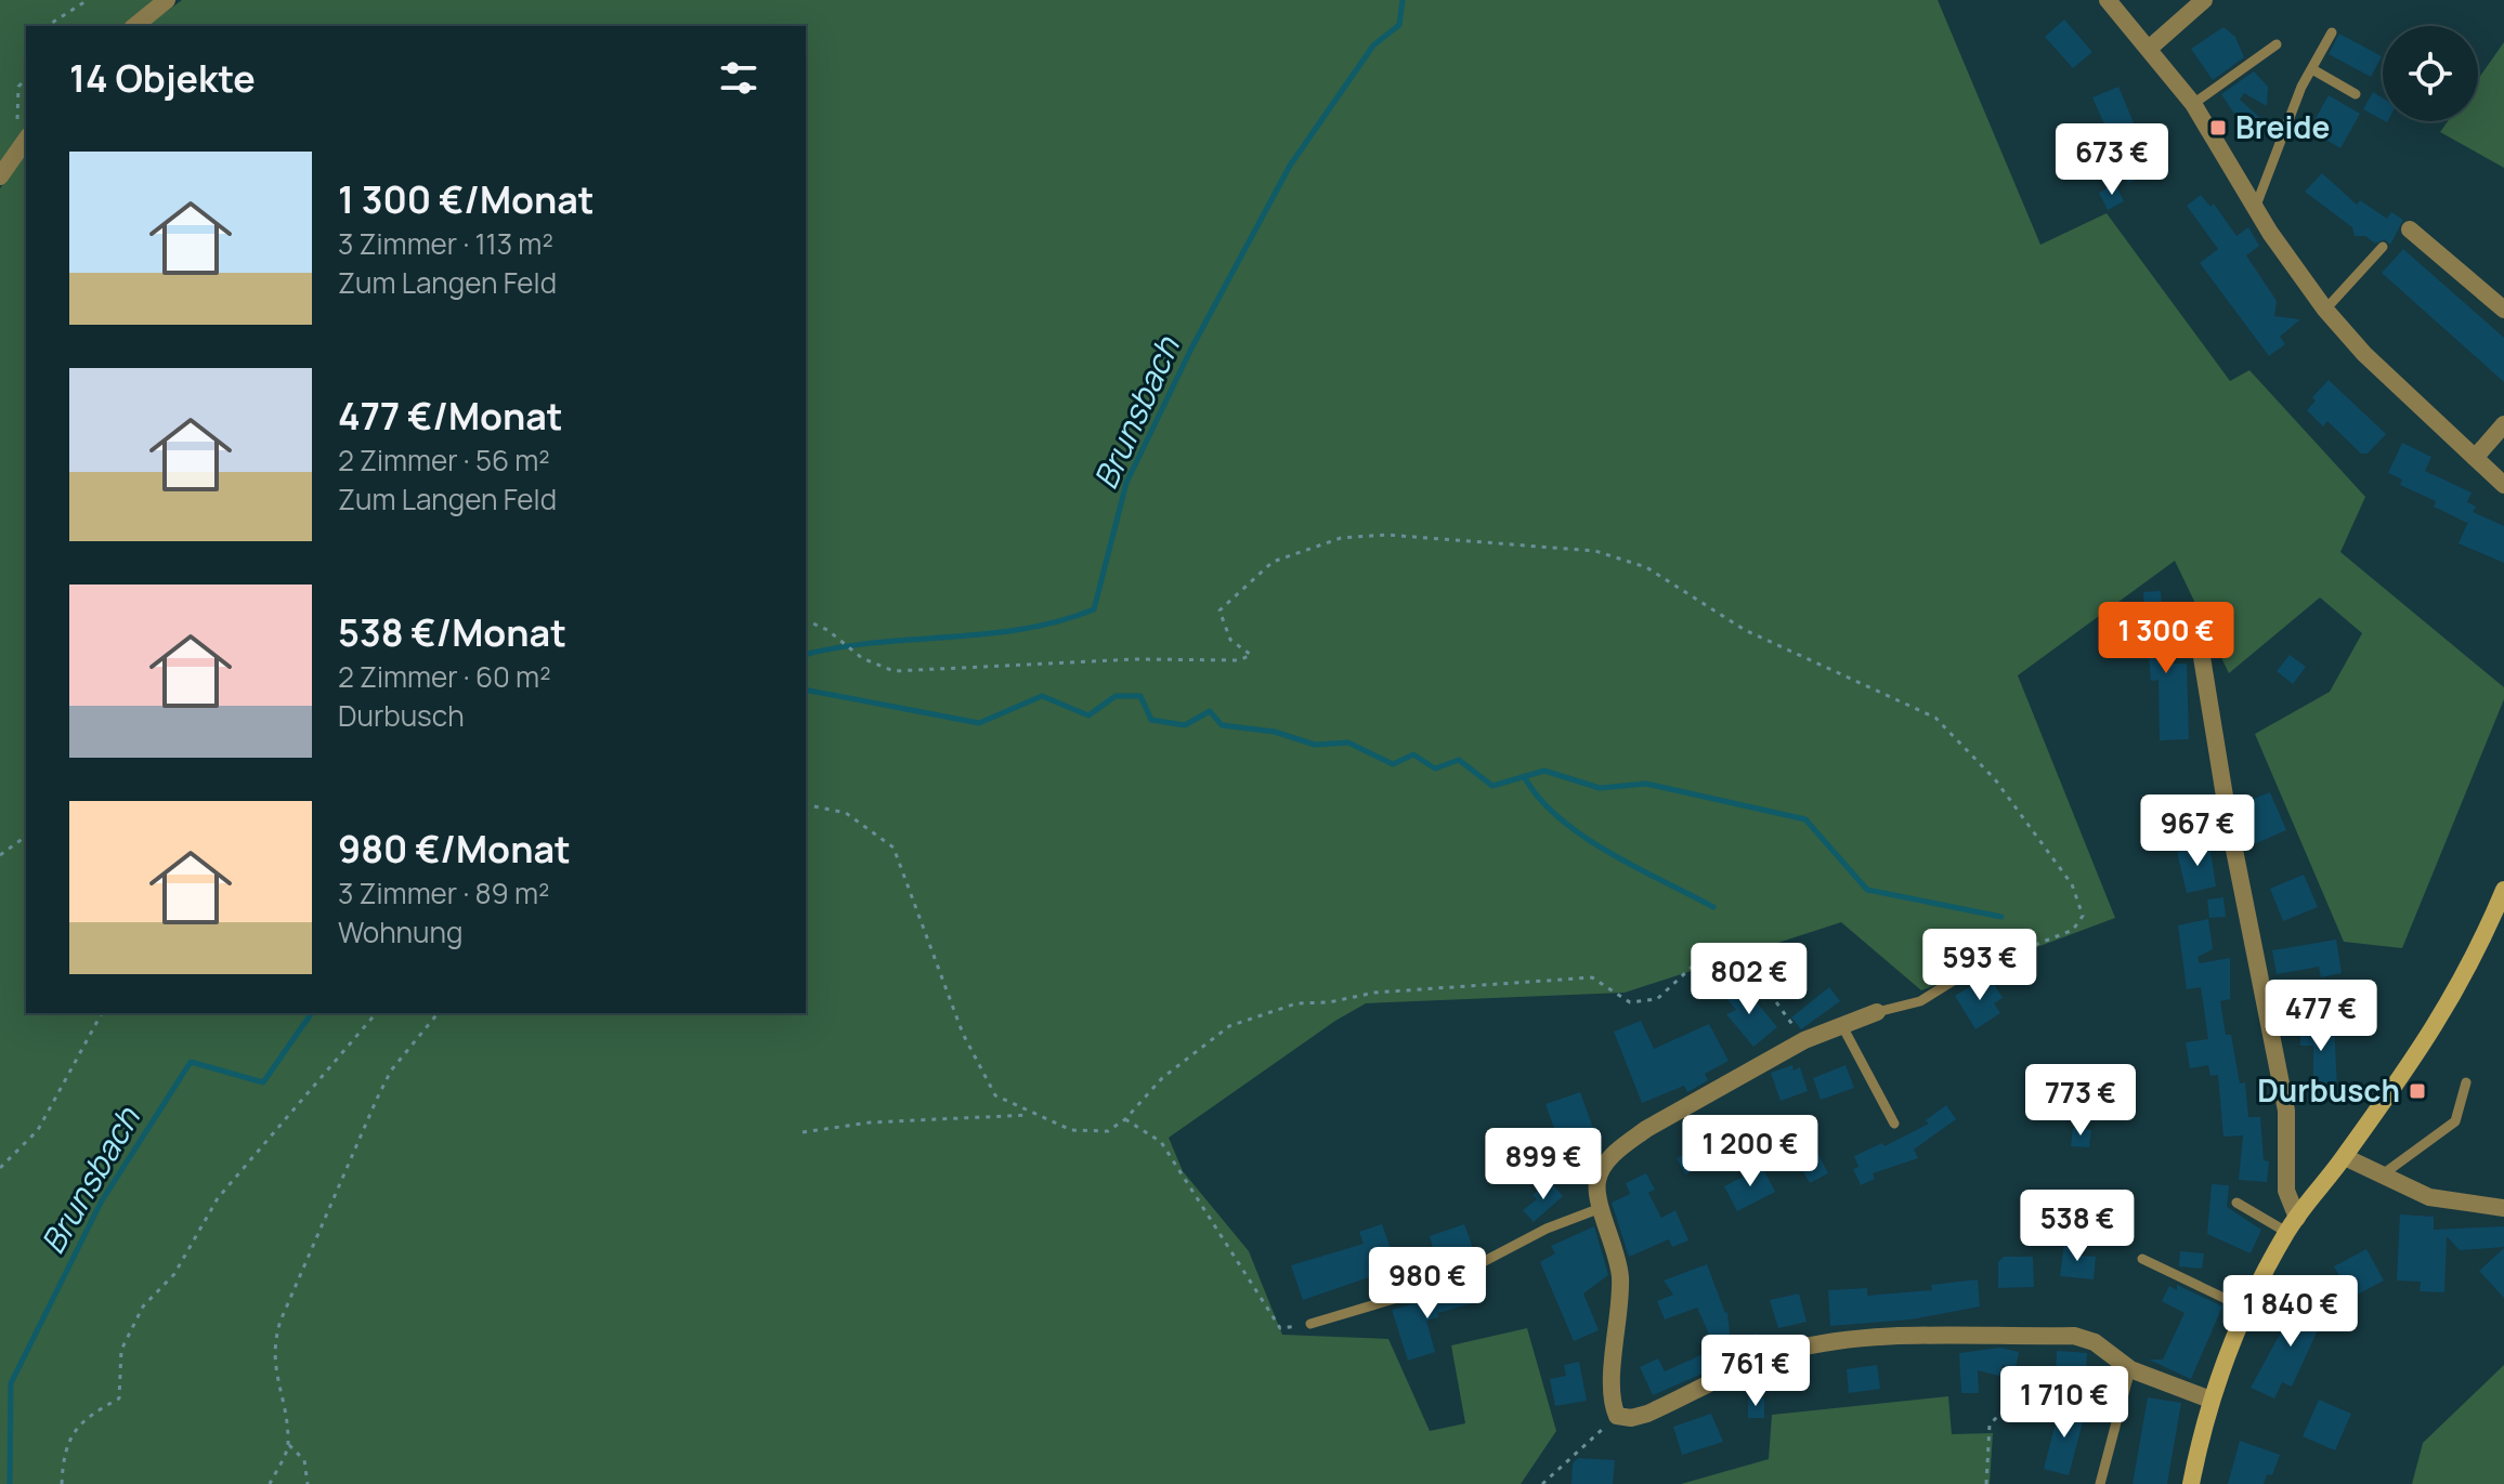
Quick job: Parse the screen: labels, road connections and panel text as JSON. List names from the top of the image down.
{
  "water": ["Brunsbach"],
  "places": {
    "transit": ["Breide", "Durbusch"]
  },
  "page": {
    "heading": "14 Objekte",
    "price": [
      "673 €",
      "1 300 €",
      "967 €",
      "593 €",
      "802 €",
      "477 €",
      "773 €",
      "1 200 €",
      "899 €",
      "538 €",
      "980 €",
      "1 840 €",
      "761 €",
      "1 710 €"
    ],
    "list": [
      {
        "name": "1 300 €/Monat",
        "note": "3 Zimmer · 113 m² · Zum Langen Feld"
      },
      {
        "name": "477 €/Monat",
        "note": "2 Zimmer · 56 m² · Zum Langen Feld"
      },
      {
        "name": "538 €/Monat",
        "note": "2 Zimmer · 60 m² · Durbusch"
      },
      {
        "name": "980 €/Monat",
        "note": "3 Zimmer · 89 m² · Wohnung"
      }
    ]
  }
}
